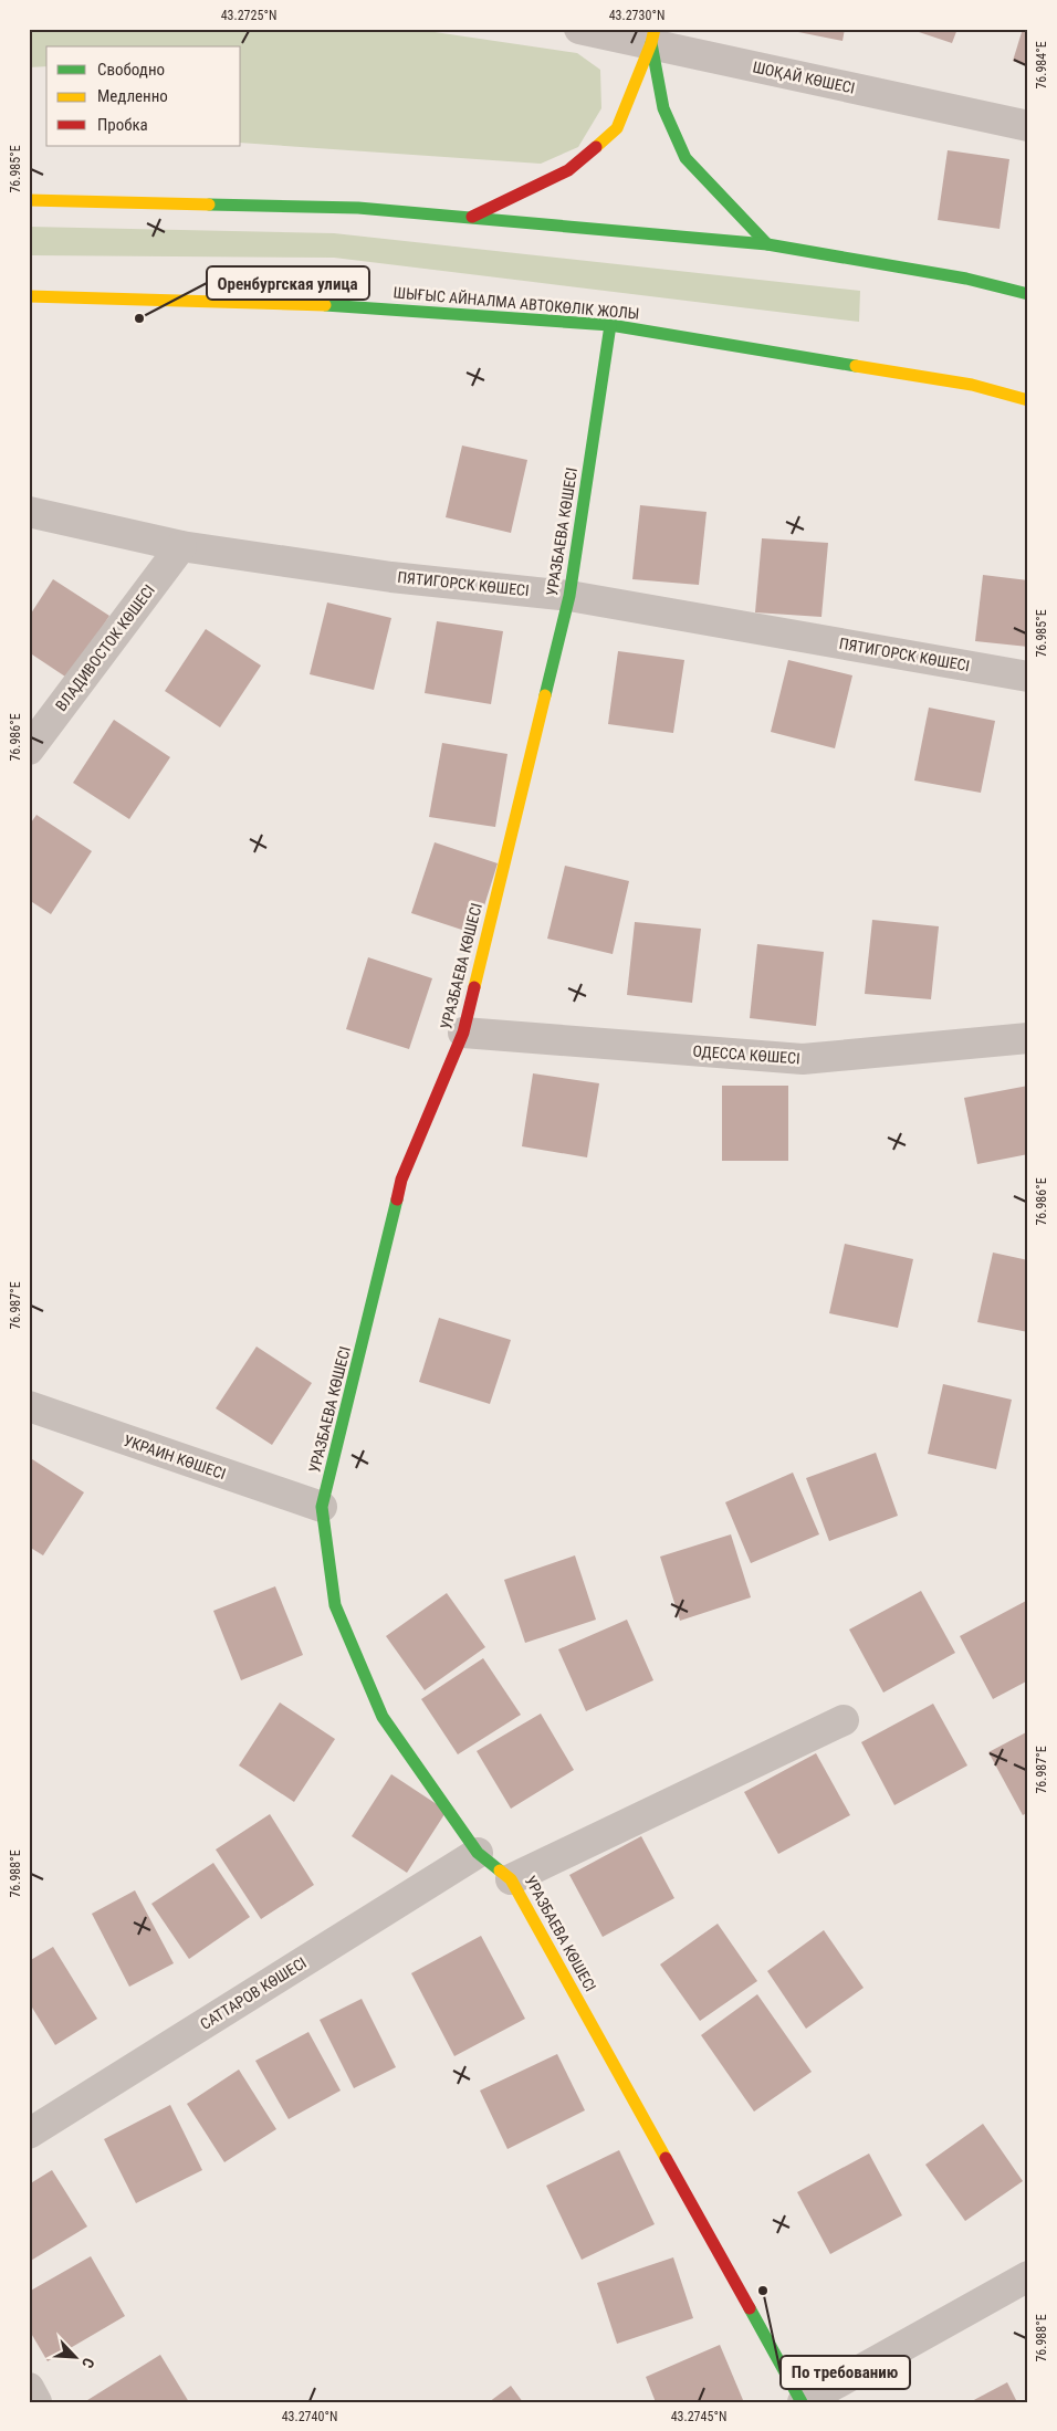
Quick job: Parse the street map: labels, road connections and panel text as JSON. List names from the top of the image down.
{
  "streets": {
    "main road": ["ШЫҒЫС АЙНАЛМА АВТОКӨЛІК ЖОЛЫ", "УРАЗБАЕВА КӨШЕСІ"],
    "street": [
      "ШОҚАЙ КӨШЕСІ",
      "ПЯТИГОРСК КӨШЕСІ",
      "ВЛАДИВОСТОК КӨШЕСІ",
      "ОДЕССА КӨШЕСІ",
      "УКРАИН КӨШЕСІ",
      "САТТАРОВ КӨШЕСІ"
    ]
  },
  "crossings": [
    ["ШЫҒЫС АЙНАЛМА АВТОКӨЛІК ЖОЛЫ", "УРАЗБАЕВА КӨШЕСІ"],
    ["УРАЗБАЕВА КӨШЕСІ", "ПЯТИГОРСК КӨШЕСІ"],
    ["УРАЗБАЕВА КӨШЕСІ", "ОДЕССА КӨШЕСІ"],
    ["УРАЗБАЕВА КӨШЕСІ", "УКРАИН КӨШЕСІ"],
    ["УРАЗБАЕВА КӨШЕСІ", "САТТАРОВ КӨШЕСІ"],
    ["ПЯТИГОРСК КӨШЕСІ", "ВЛАДИВОСТОК КӨШЕСІ"]
  ],
  "places": ["Оренбургская улица", "По требованию"],
  "legend": ["Свободно", "Медленно", "Пробка"],
  "north": "bottom right",
  "coordinates": [
    "43.2725°N",
    "43.2730°N",
    "76.984°E",
    "76.985°E",
    "76.986°E",
    "76.987°E",
    "76.988°E",
    "43.2740°N",
    "43.2745°N"
  ]
}
